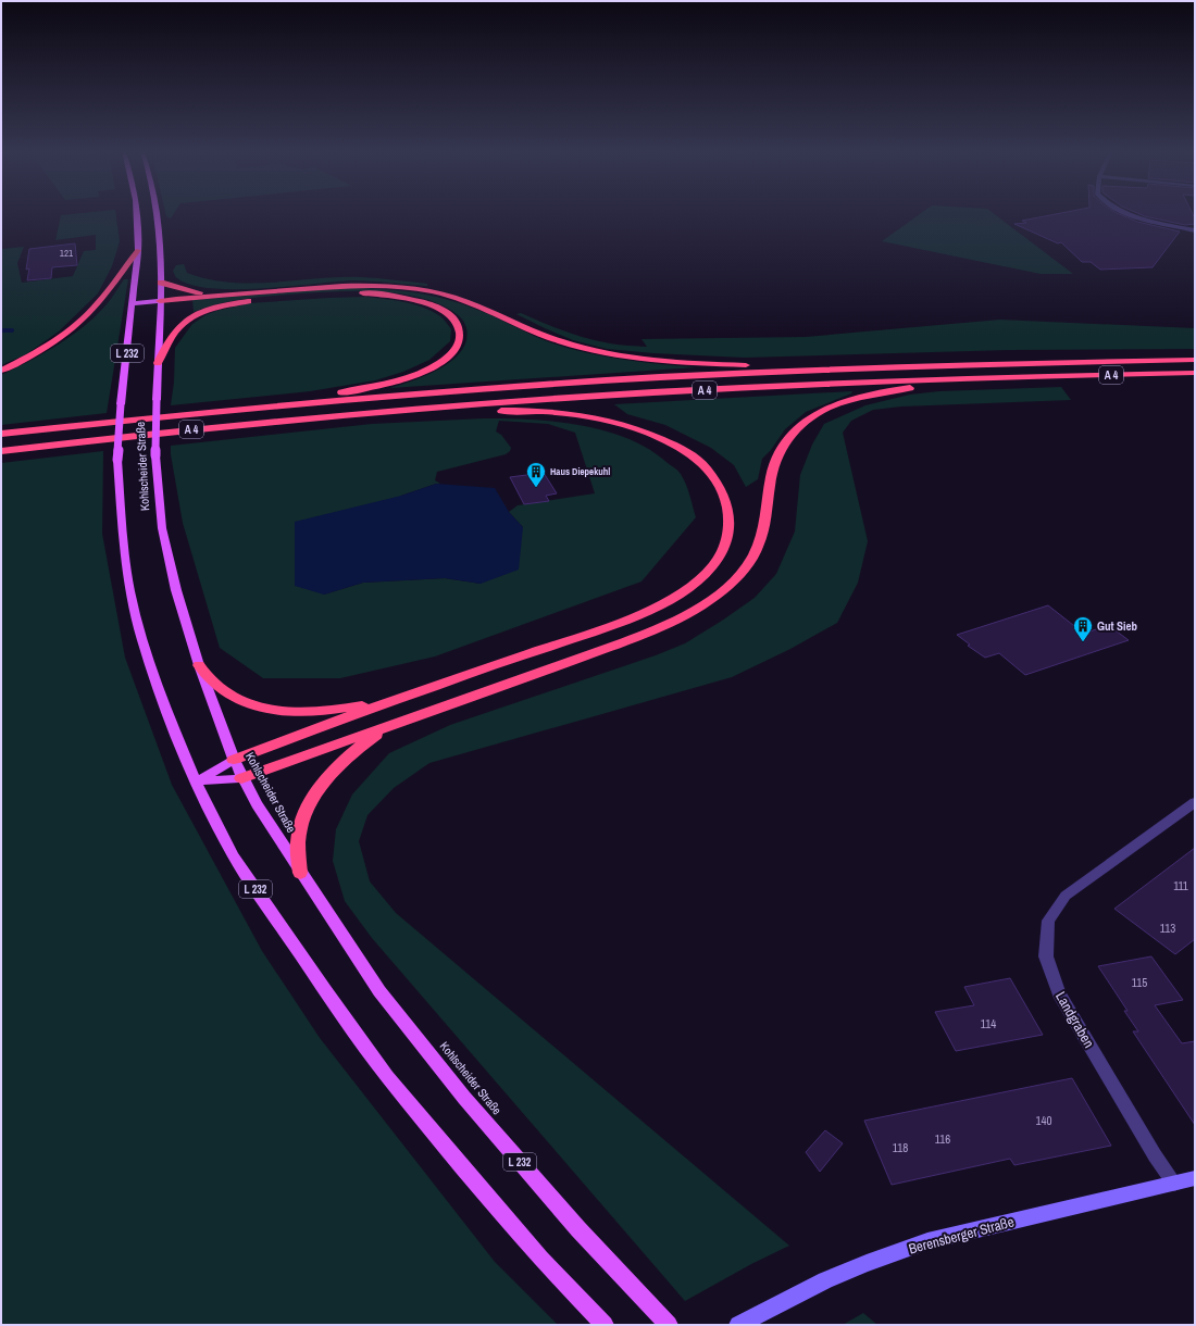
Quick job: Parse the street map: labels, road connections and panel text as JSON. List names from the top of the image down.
{
  "streets": {
    "highway": ["A 4"],
    "main road": ["L 232", "Kohlscheider Straße"],
    "street": ["Landgraben", "Berensberger Straße"]
  },
  "crossings": [
    ["Landgraben", "Berensberger Straße"]
  ],
  "places": {
    "building": ["Haus Diepekuhl", "Gut Sieb"]
  },
  "house_numbers": [
    "121",
    "111",
    "113",
    "115",
    "114",
    "140",
    "116",
    "118"
  ]
}
